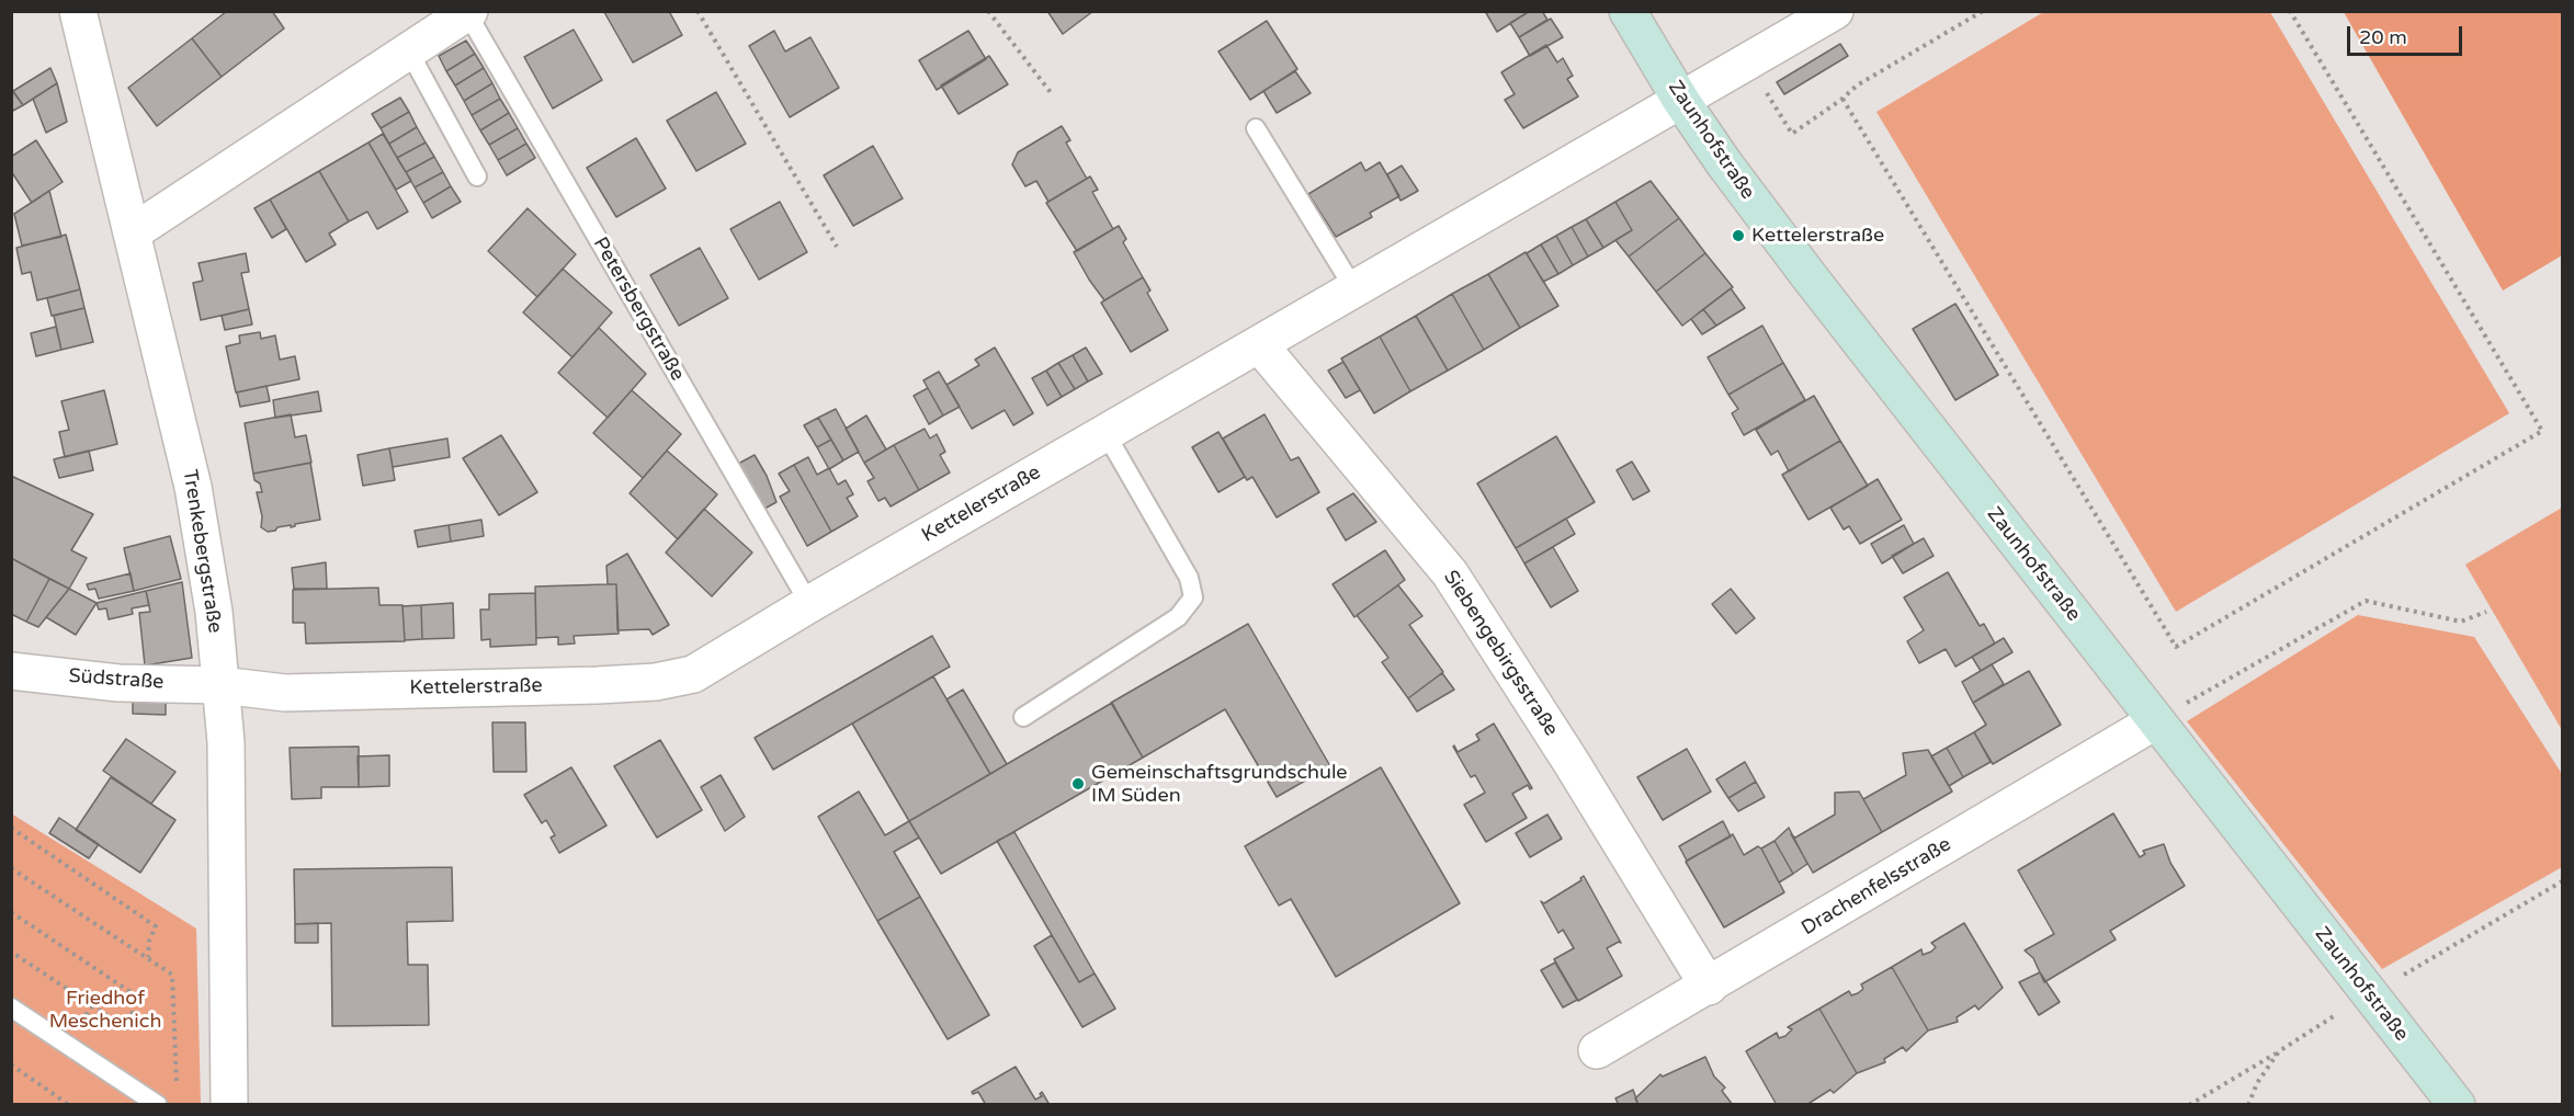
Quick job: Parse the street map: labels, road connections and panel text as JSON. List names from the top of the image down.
{
  "streets": {
    "street": [
      "Zaunhofstraße",
      "Petersbergstraße",
      "Kettelerstraße",
      "Trenkebergstraße",
      "Siebengebirgsstraße",
      "Südstraße",
      "Drachenfelsstraße"
    ]
  },
  "crossings": [
    ["Zaunhofstraße", "Kettelerstraße"],
    ["Zaunhofstraße", "Drachenfelsstraße"],
    ["Petersbergstraße", "Kettelerstraße"],
    ["Petersbergstraße", "Trenkebergstraße"],
    ["Kettelerstraße", "Trenkebergstraße"],
    ["Kettelerstraße", "Siebengebirgsstraße"],
    ["Kettelerstraße", "Südstraße"],
    ["Trenkebergstraße", "Südstraße"],
    ["Siebengebirgsstraße", "Drachenfelsstraße"]
  ],
  "parks": ["Friedhof Meschenich"],
  "places": ["Kettelerstraße", "Gemeinschaftsgrundschule IM Süden"],
  "scale_bar": "20 m"
}
